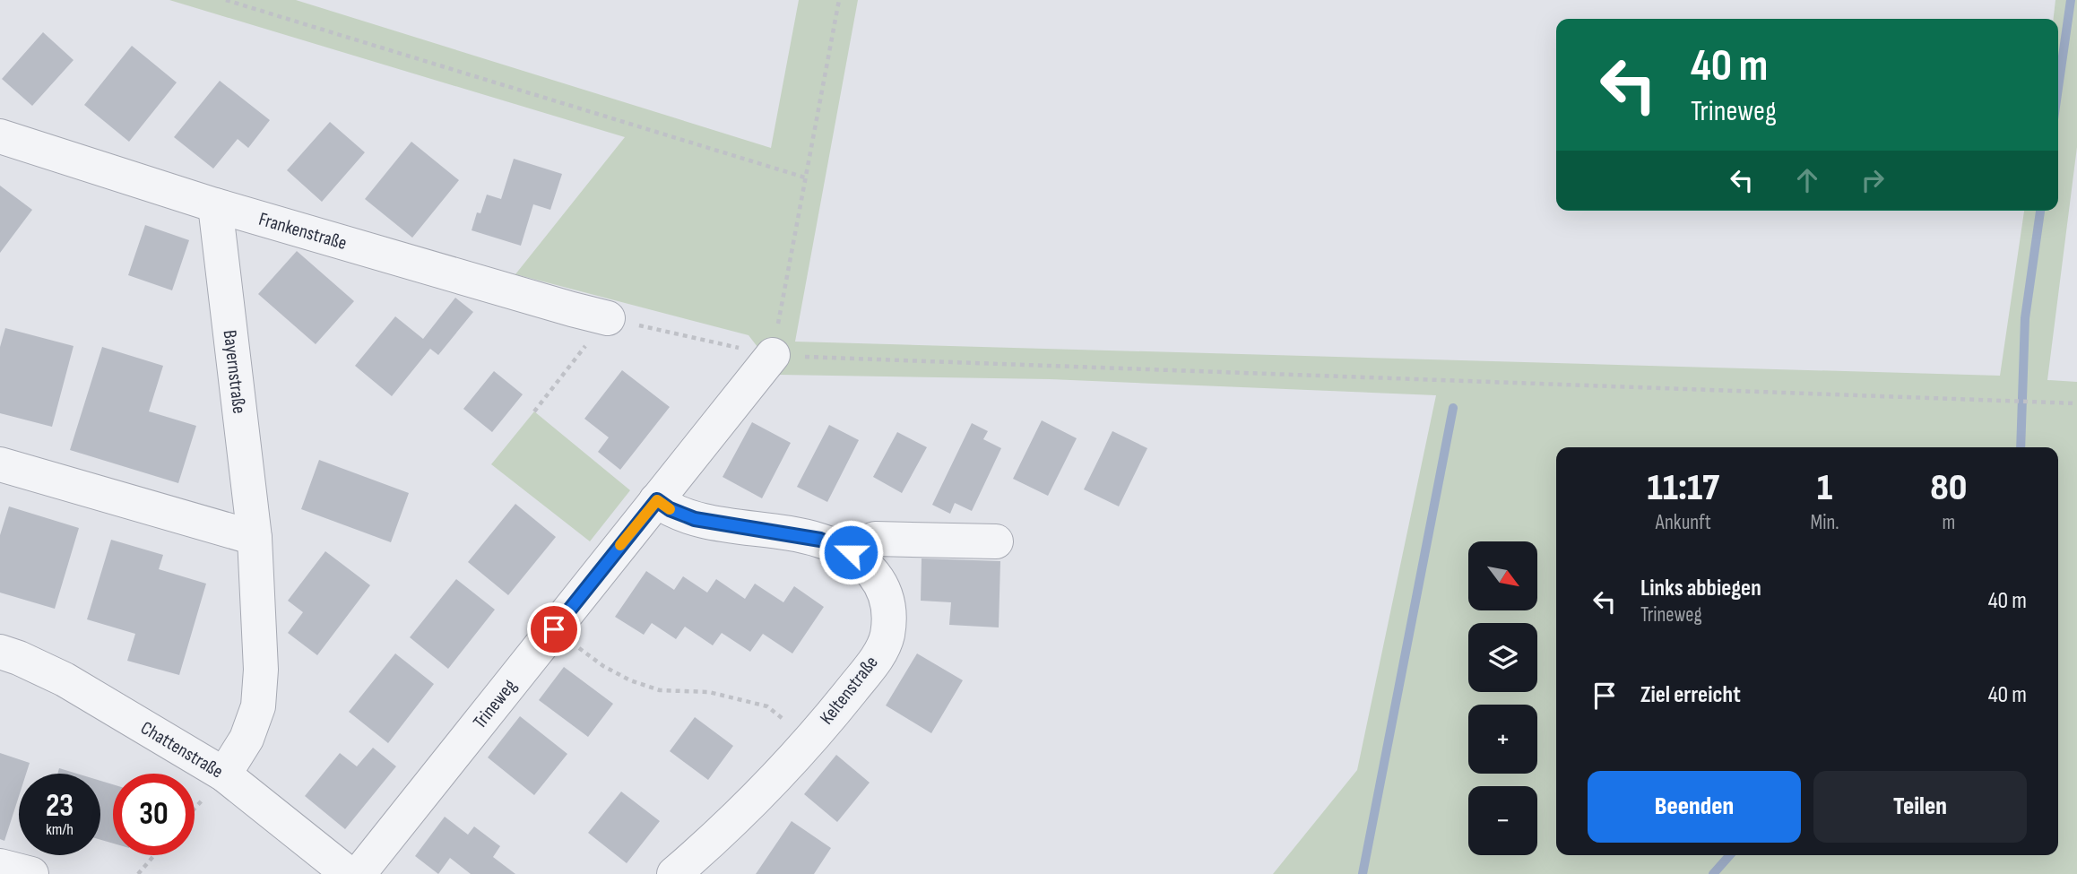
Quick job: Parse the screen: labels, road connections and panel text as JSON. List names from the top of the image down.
{
  "streets": {
    "street": [
      "Frankenstraße",
      "Bayernstraße",
      "Keltenstraße",
      "Trineweg",
      "Chattenstraße"
    ]
  },
  "crossings": [
    ["Frankenstraße", "Bayernstraße"],
    ["Bayernstraße", "Chattenstraße"],
    ["Keltenstraße", "Trineweg"]
  ],
  "north": "bottom right",
  "page": {
    "turn": ["40 m", "Trineweg"],
    "eta": [
      "11:17",
      "Ankunft",
      "1",
      "Min.",
      "80",
      "m"
    ],
    "map_buttons": ["+", "−"],
    "list": [
      {
        "name": "Links abbiegen",
        "note": "Trineweg",
        "value": "40 m"
      },
      {
        "name": "Ziel erreicht",
        "value": "40 m"
      }
    ],
    "buttons": ["Beenden", "Teilen"],
    "speed": "23 km/h",
    "limit": "30"
  }
}
